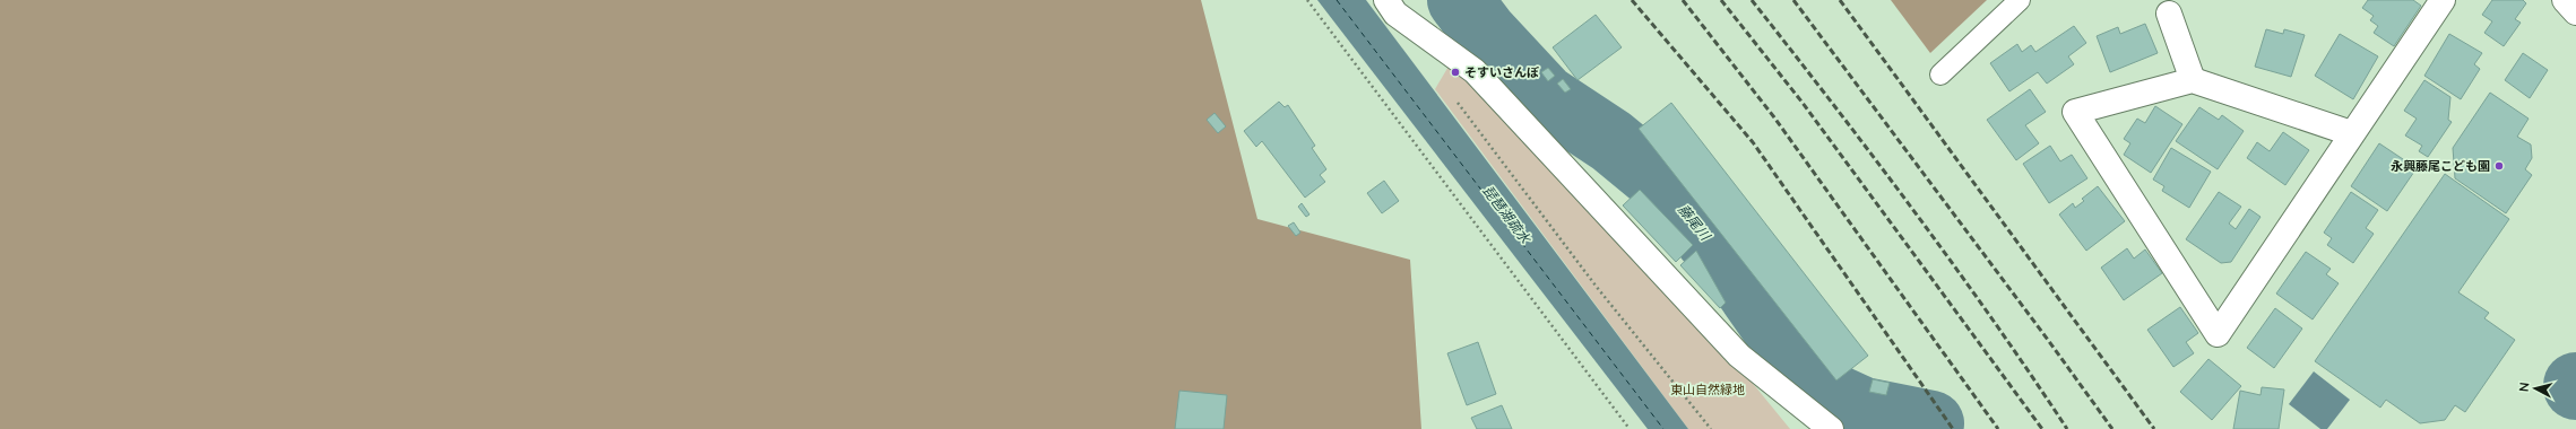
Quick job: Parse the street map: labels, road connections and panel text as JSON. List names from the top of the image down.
{
  "water": ["琵琶湖疏水", "藤尾川"],
  "parks": ["東山自然緑地"],
  "places": ["そすいさんぽ", "永興藤尾こども園"],
  "north": "left"
}
